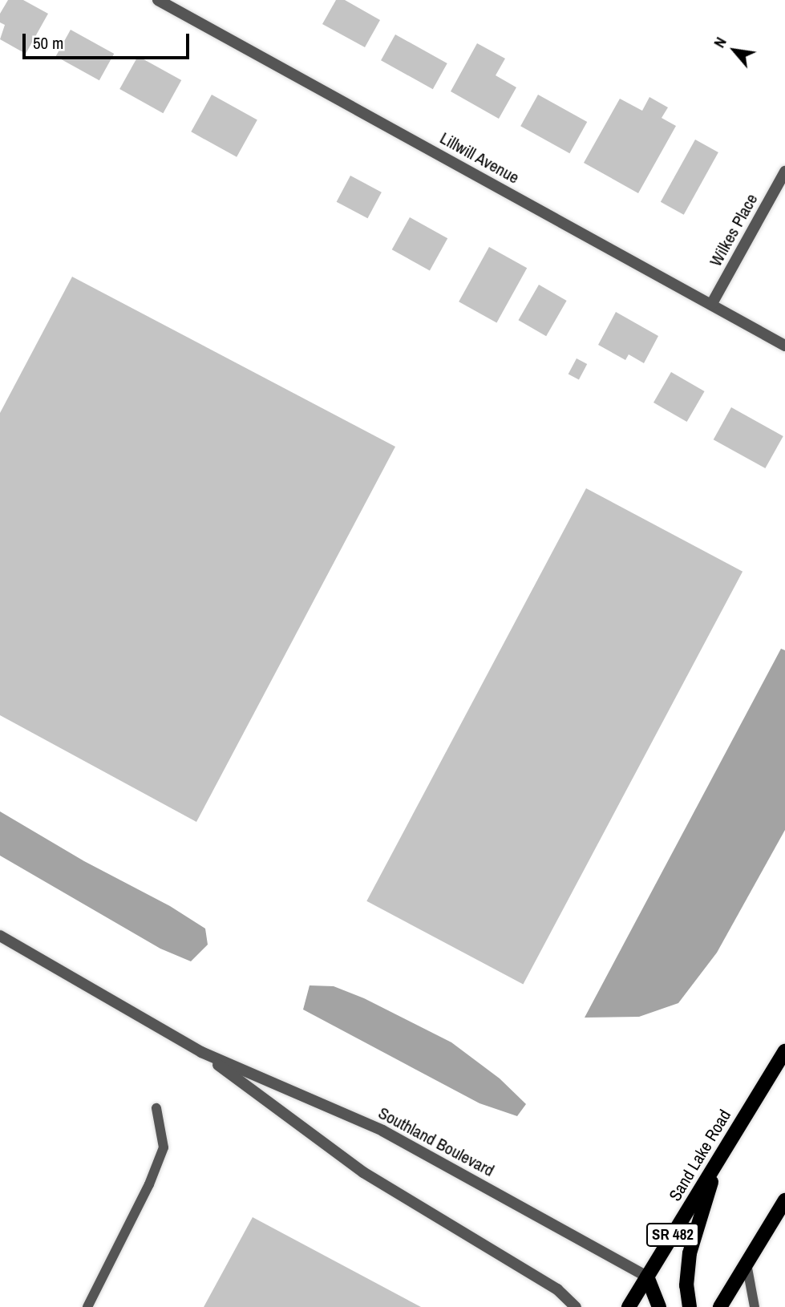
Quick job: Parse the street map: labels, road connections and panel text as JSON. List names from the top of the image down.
{
  "streets": {
    "main road": ["Sand Lake Road", "SR 482"],
    "street": ["Lillwill Avenue", "Wilkes Place", "Southland Boulevard"]
  },
  "crossings": [
    ["Lillwill Avenue", "Wilkes Place"],
    ["Southland Boulevard", "Sand Lake Road"]
  ],
  "scale_bar": "50 m",
  "north": "top left"
}
